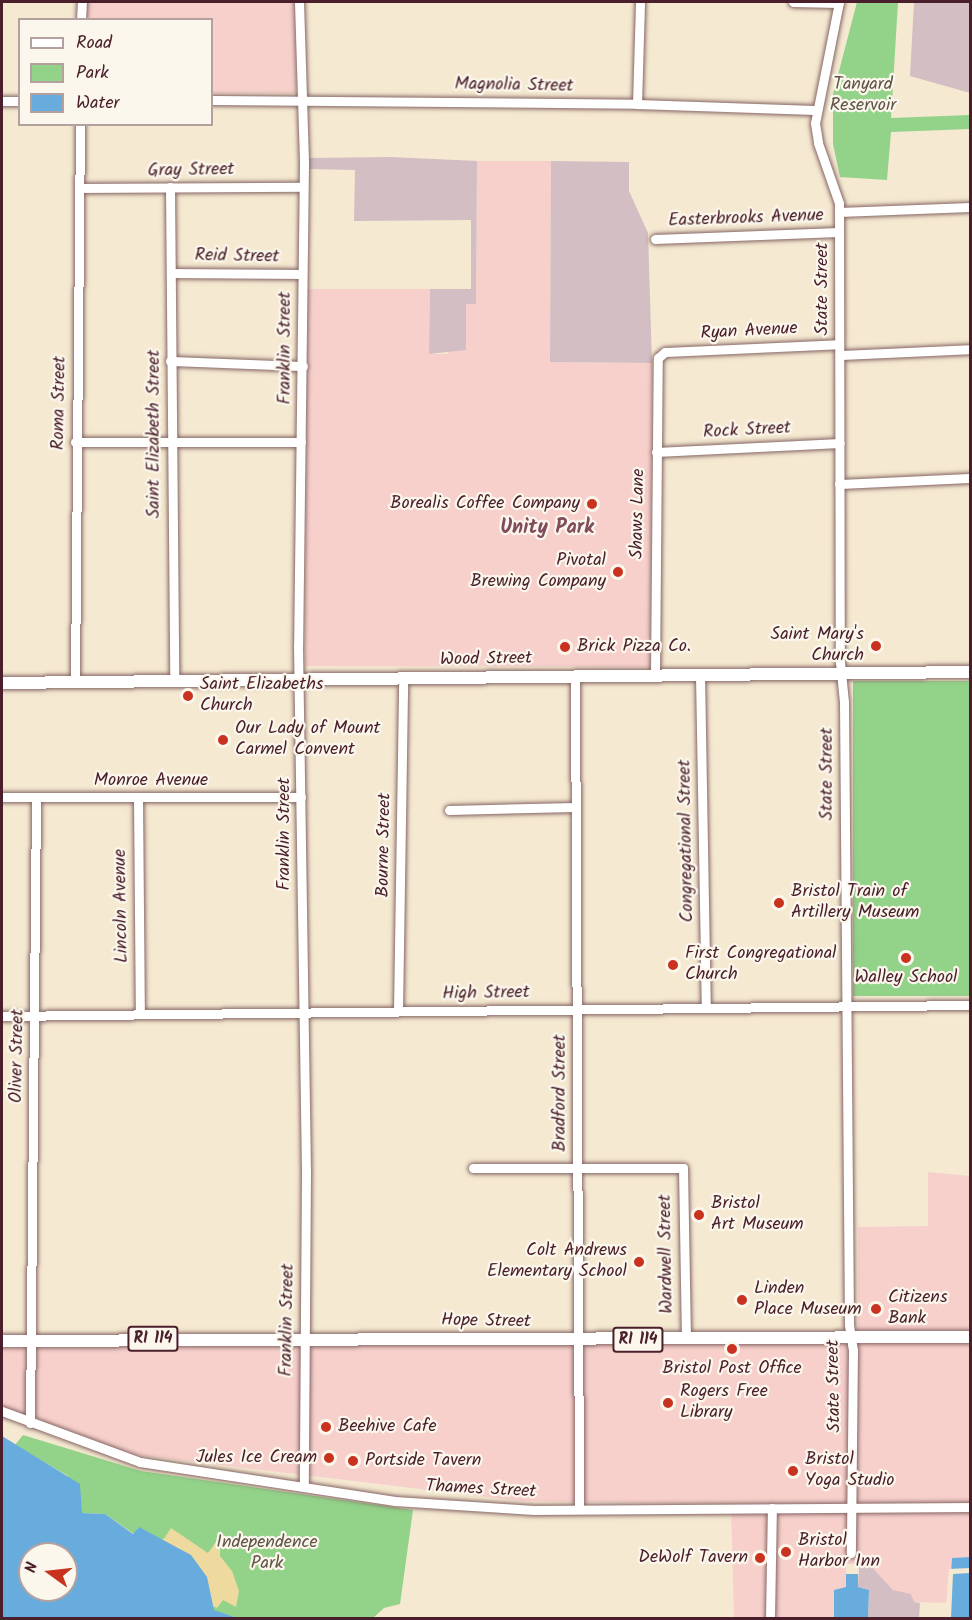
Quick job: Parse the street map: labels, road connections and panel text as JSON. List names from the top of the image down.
{
  "streets": {
    "main road": ["Wood Street", "Hope Street", "RI 114"],
    "street": [
      "Magnolia Street",
      "Gray Street",
      "Easterbrooks Avenue",
      "Reid Street",
      "State Street",
      "Ryan Avenue",
      "Franklin Street",
      "Roma Street",
      "Rock Street",
      "Saint Elizabeth Street",
      "Shaws Lane",
      "Monroe Avenue",
      "Congregational Street",
      "Bourne Street",
      "Lincoln Avenue",
      "High Street",
      "Oliver Street",
      "Bradford Street",
      "Wardwell Street",
      "Thames Street"
    ]
  },
  "crossings": [
    ["Magnolia Street", "State Street"],
    ["Magnolia Street", "Franklin Street"],
    ["Gray Street", "Franklin Street"],
    ["Gray Street", "Roma Street"],
    ["Gray Street", "Saint Elizabeth Street"],
    ["Easterbrooks Avenue", "State Street"],
    ["Reid Street", "Franklin Street"],
    ["Reid Street", "Saint Elizabeth Street"],
    ["State Street", "Ryan Avenue"],
    ["State Street", "Rock Street"],
    ["State Street", "Wood Street"],
    ["State Street", "High Street"],
    ["State Street", "Hope Street"],
    ["State Street", "Thames Street"],
    ["Ryan Avenue", "Shaws Lane"],
    ["Franklin Street", "Wood Street"],
    ["Franklin Street", "Monroe Avenue"],
    ["Franklin Street", "High Street"],
    ["Franklin Street", "Hope Street"],
    ["Franklin Street", "Thames Street"],
    ["Roma Street", "Wood Street"],
    ["Rock Street", "Shaws Lane"],
    ["Saint Elizabeth Street", "Wood Street"],
    ["Shaws Lane", "Wood Street"],
    ["Wood Street", "Congregational Street"],
    ["Wood Street", "Bourne Street"],
    ["Wood Street", "Bradford Street"],
    ["Monroe Avenue", "Lincoln Avenue"],
    ["Monroe Avenue", "Oliver Street"],
    ["Congregational Street", "High Street"],
    ["Bourne Street", "High Street"],
    ["Lincoln Avenue", "High Street"],
    ["High Street", "Oliver Street"],
    ["High Street", "Bradford Street"],
    ["Oliver Street", "Hope Street"],
    ["Oliver Street", "Thames Street"],
    ["Bradford Street", "Wardwell Street"],
    ["Bradford Street", "Hope Street"],
    ["Bradford Street", "Thames Street"],
    ["Wardwell Street", "Hope Street"]
  ],
  "districts": ["Unity Park"],
  "parks": ["Tanyard Reservoir", "Independence Park"],
  "places": [
    "Borealis Coffee Company",
    "Pivotal Brewing Company",
    "Saint Mary's Church",
    "Brick Pizza Co.",
    "Saint Elizabeths Church",
    "Our Lady of Mount Carmel Convent",
    "Bristol Train of Artillery Museum",
    "Walley School",
    "First Congregational Church",
    "Bristol Art Museum",
    "Colt Andrews Elementary School",
    "Linden Place Museum",
    "Citizens Bank",
    "Bristol Post Office",
    "Rogers Free Library",
    "Beehive Cafe",
    "Jules Ice Cream",
    "Portside Tavern",
    "Bristol Yoga Studio",
    "Bristol Harbor Inn",
    "DeWolf Tavern"
  ],
  "legend": ["Road", "Park", "Water"],
  "north": "left"
}
